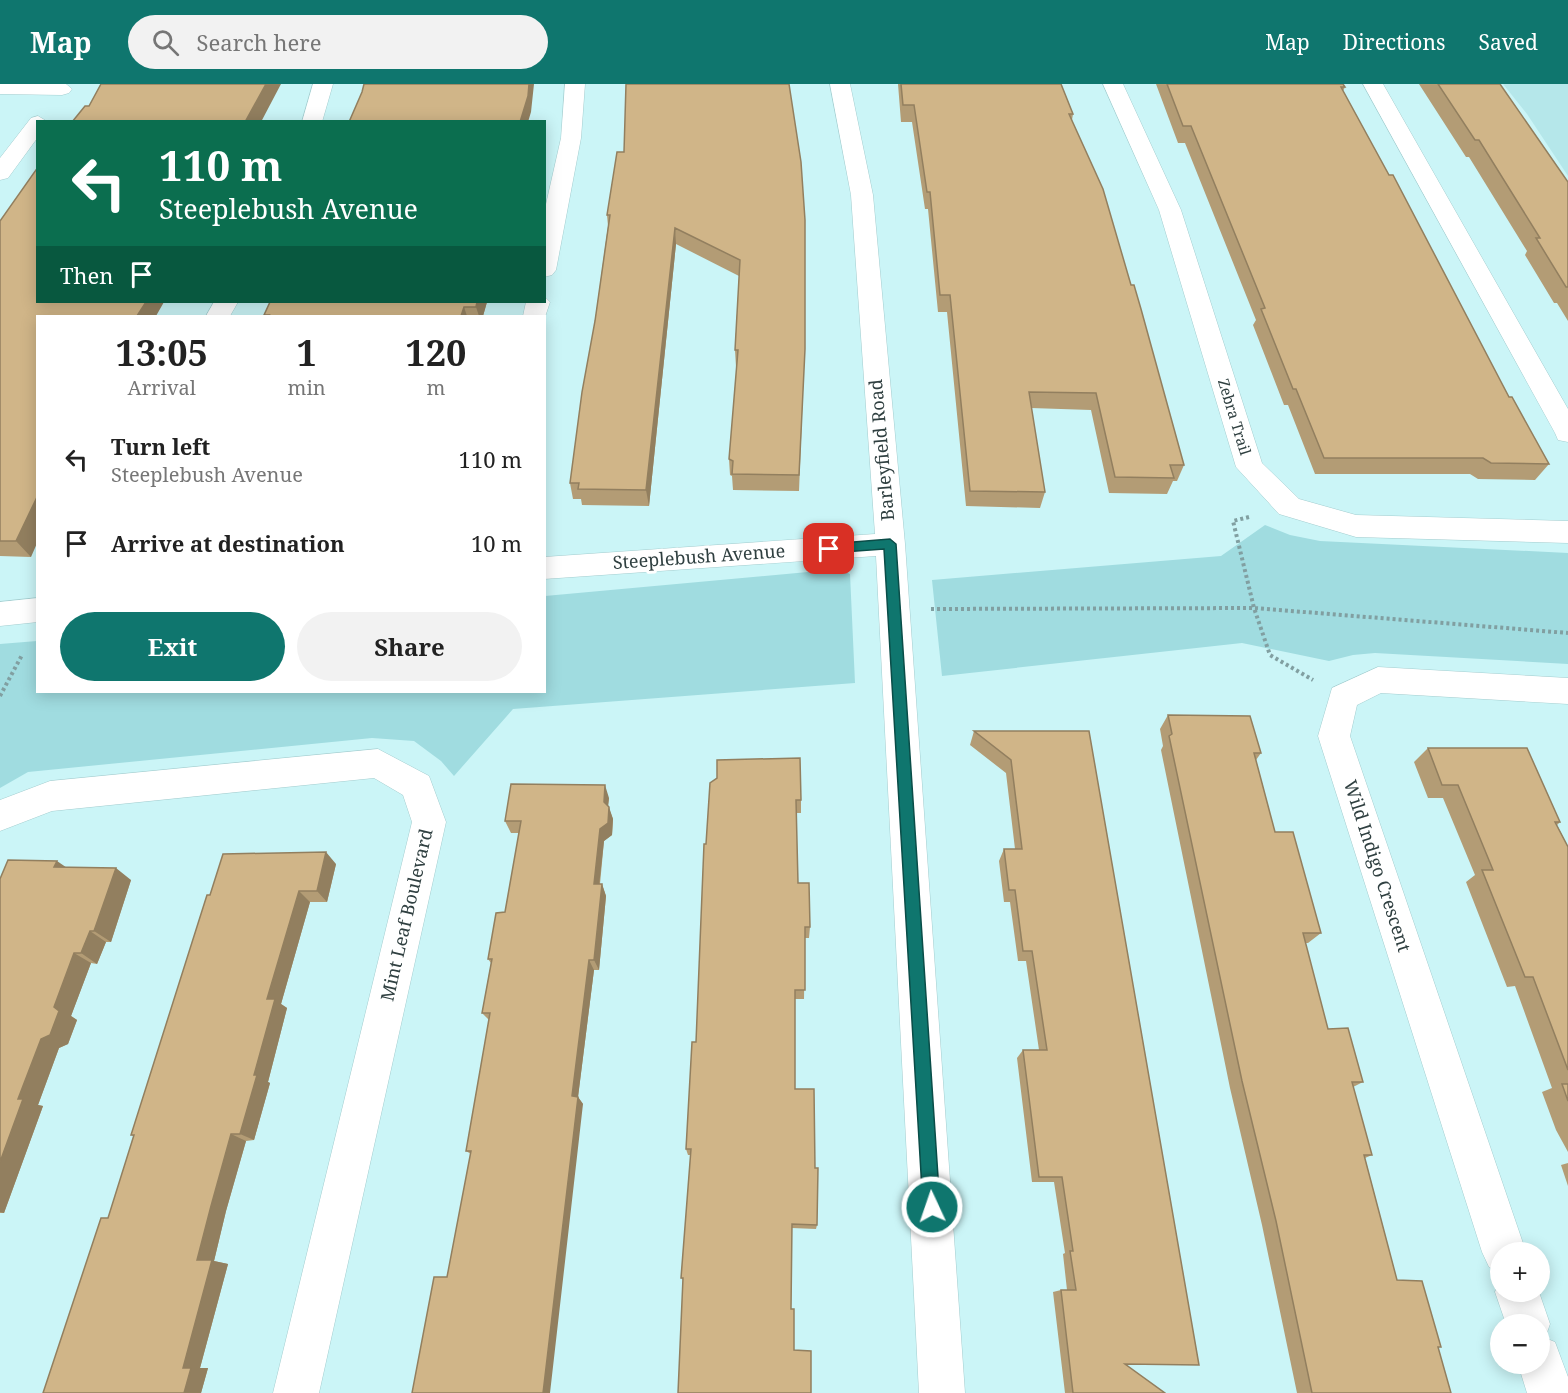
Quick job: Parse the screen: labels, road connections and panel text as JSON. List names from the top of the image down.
{
  "streets": {
    "street": [
      "Zebra Trail",
      "Barleyfield Road",
      "Steeplebush Avenue",
      "Wild Indigo Crescent",
      "Mint Leaf Boulevard"
    ]
  },
  "crossings": [
    ["Barleyfield Road", "Steeplebush Avenue"]
  ],
  "page": {
    "header": "Map",
    "search": "Search here",
    "nav": ["Map", "Directions", "Saved"],
    "turn": ["110 m", "Steeplebush Avenue"],
    "then": "Then",
    "eta": [
      "13:05",
      "Arrival",
      "1",
      "min",
      "120",
      "m"
    ],
    "list": [
      {
        "name": "Turn left",
        "note": "Steeplebush Avenue",
        "value": "110 m"
      },
      {
        "name": "Arrive at destination",
        "value": "10 m"
      }
    ],
    "buttons": ["Exit", "Share"],
    "map_buttons": ["+", "−"]
  }
}
